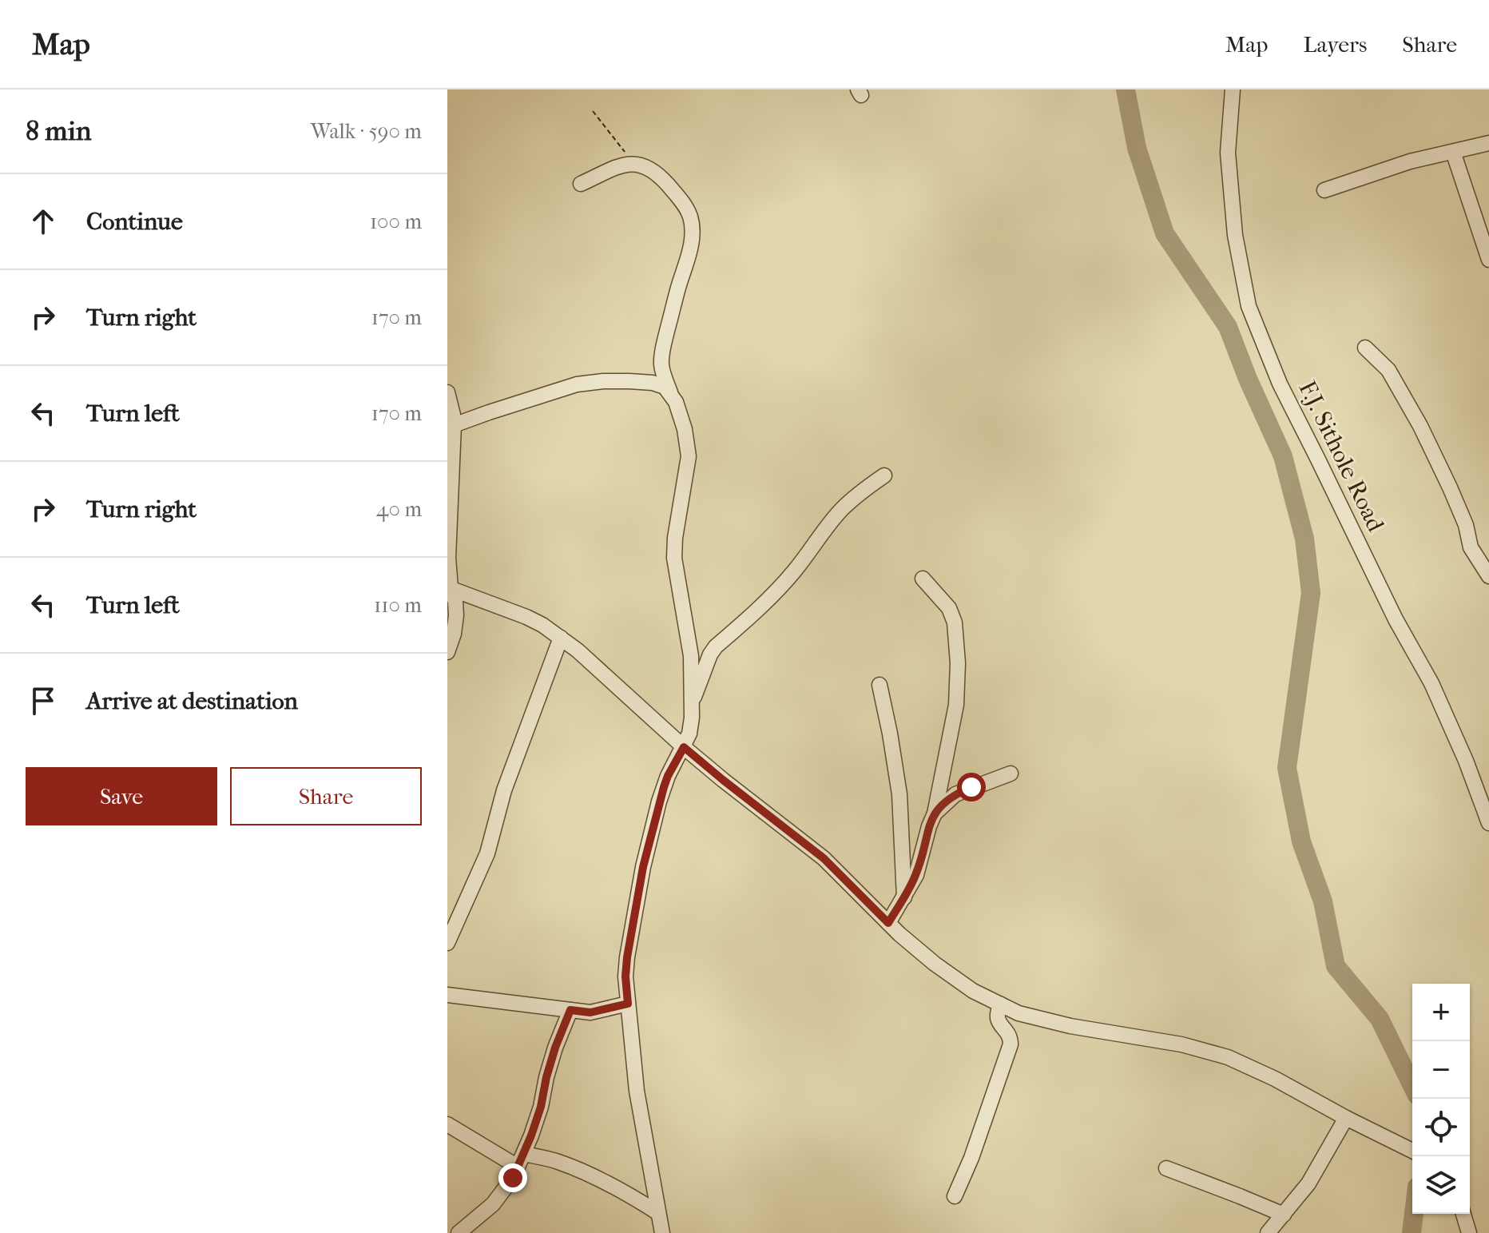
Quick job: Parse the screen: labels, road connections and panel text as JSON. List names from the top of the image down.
{
  "streets": {
    "street": ["F.J. Sithole Road"]
  },
  "page": {
    "header": "Map",
    "nav": ["Map", "Layers", "Share"],
    "heading": ["8 min", "Walk · 590 m"],
    "list": [
      ["Continue", "100 m"],
      ["Turn right", "170 m"],
      ["Turn left", "170 m"],
      ["Turn right", "40 m"],
      ["Turn left", "110 m"],
      "Arrive at destination"
    ],
    "buttons": ["Save", "Share"],
    "map_buttons": ["+", "−"]
  }
}
